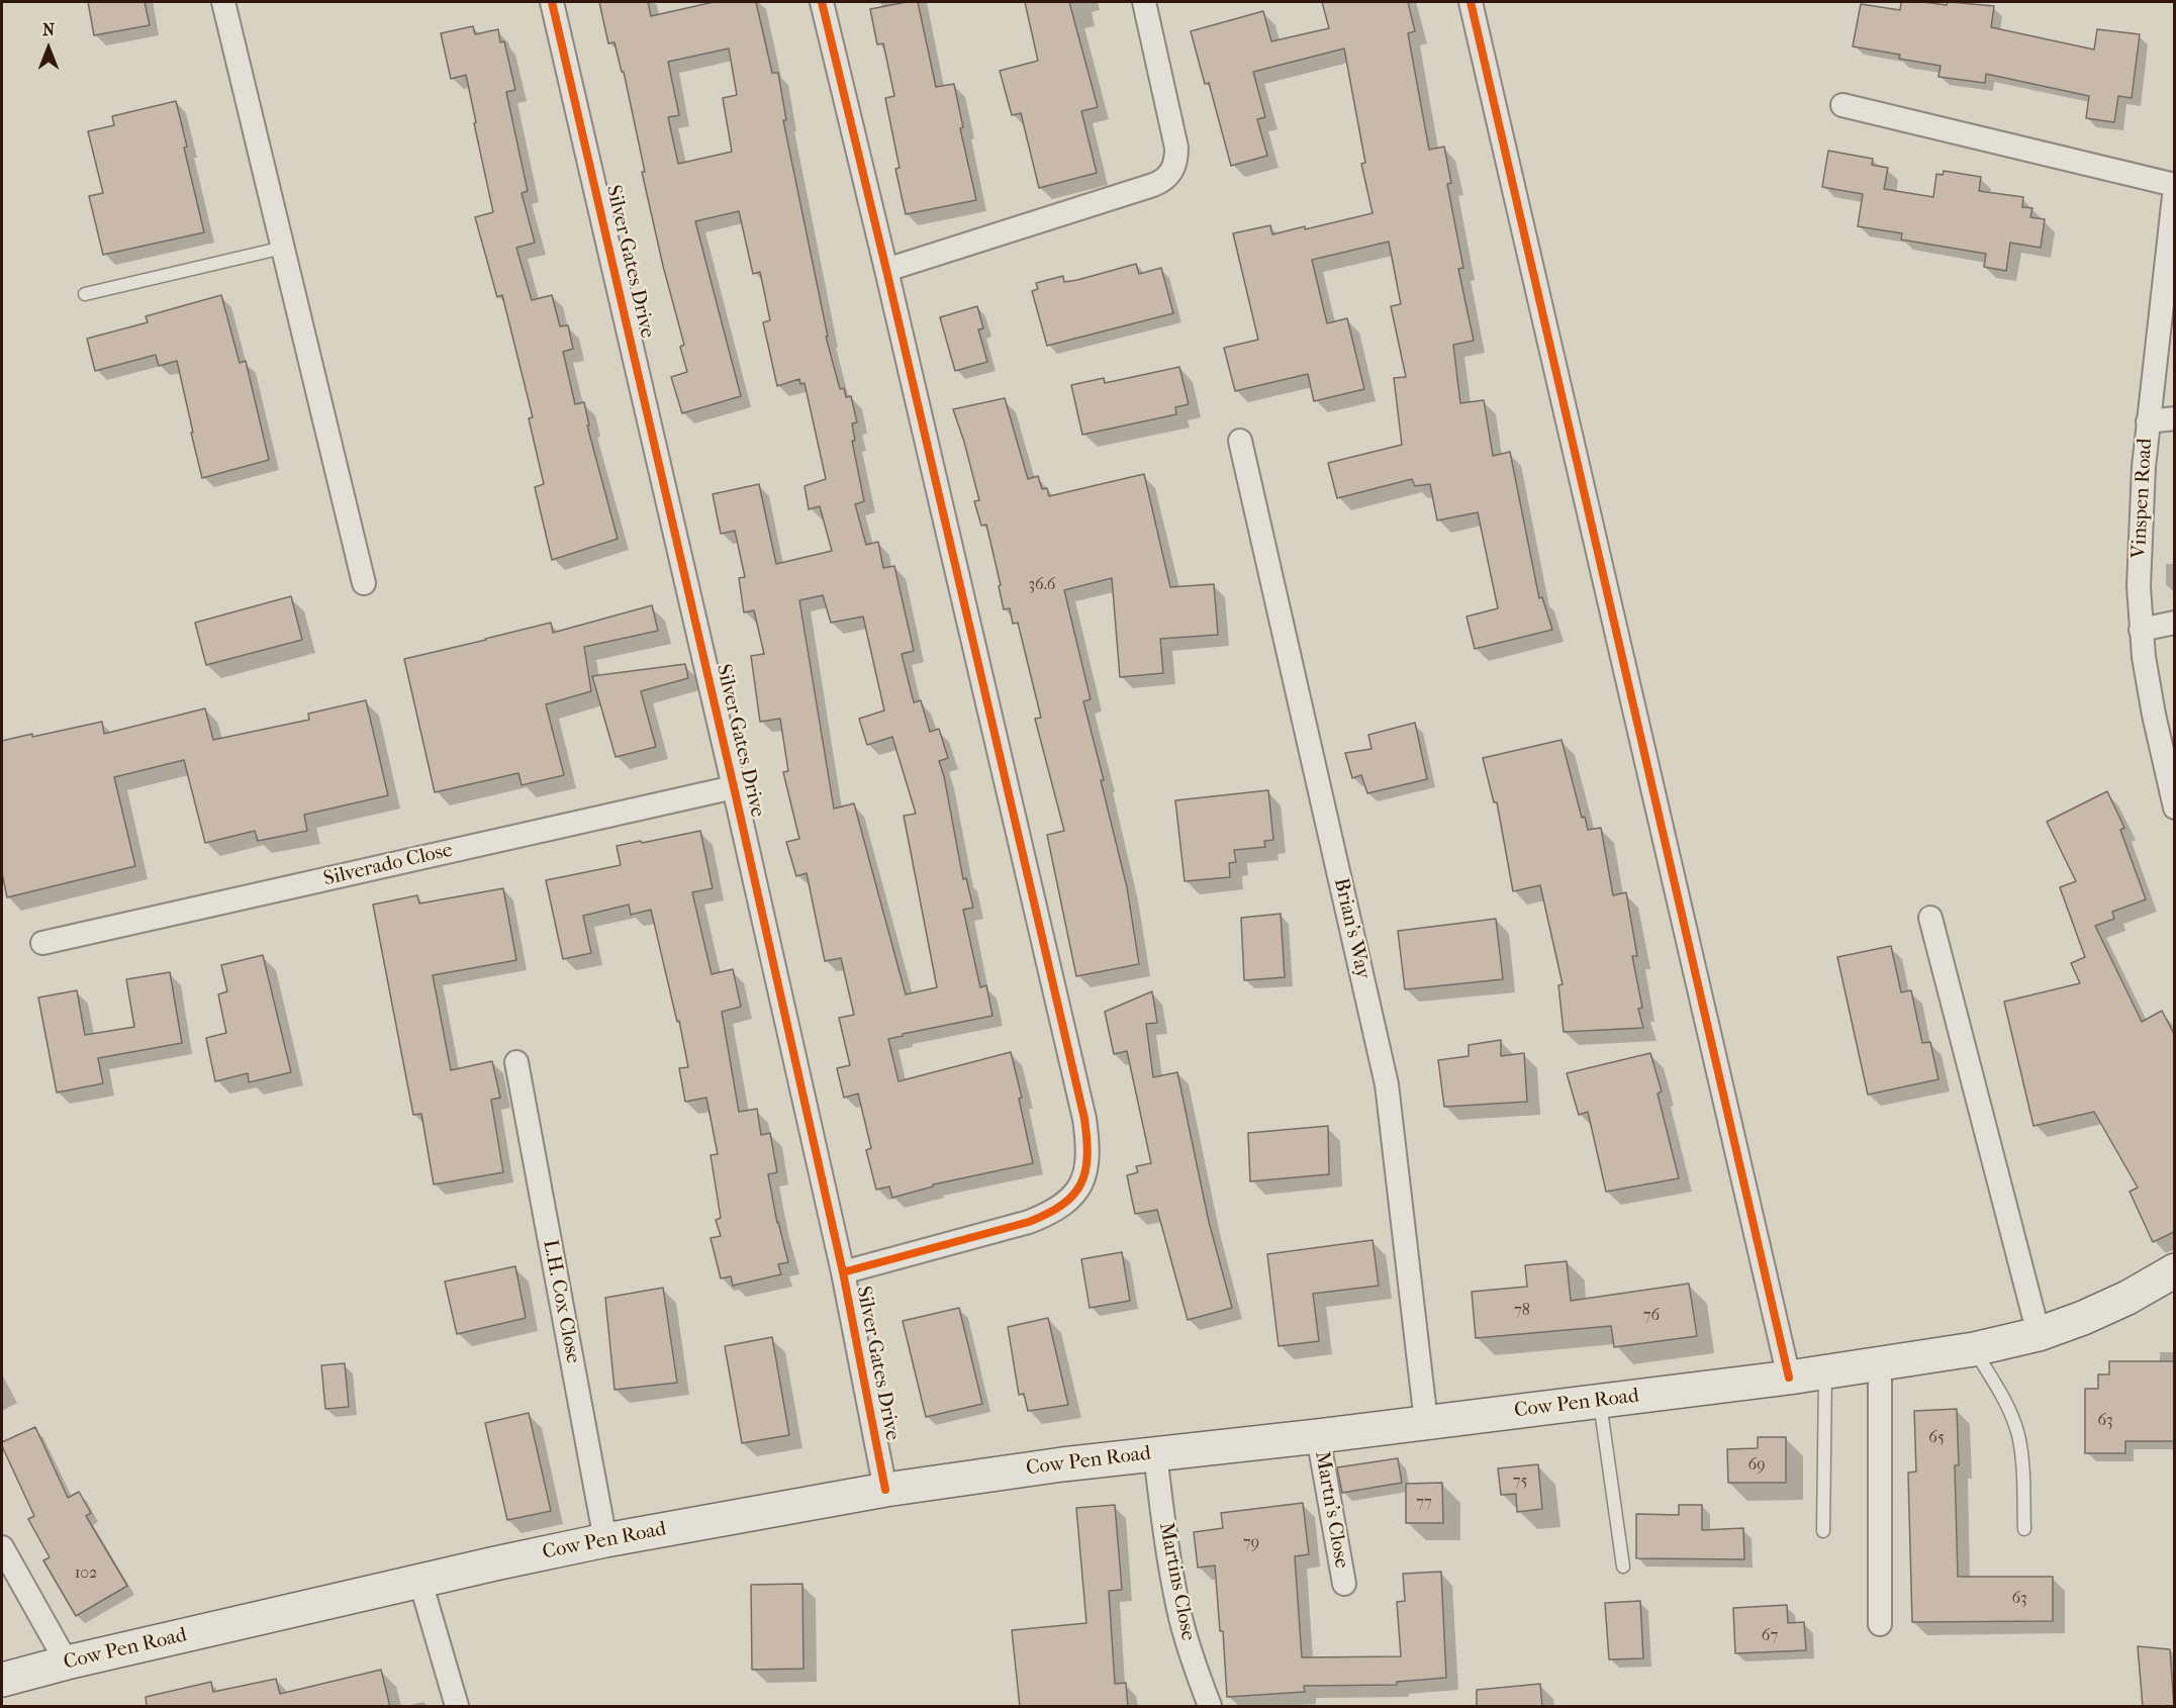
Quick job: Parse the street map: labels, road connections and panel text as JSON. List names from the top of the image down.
{
  "streets": {
    "main road": ["Cow Pen Road"],
    "street": [
      "Silver Gates Drive",
      "Vinspen Road",
      "Silverado Close",
      "Brian's Way",
      "L.H. Cox Close",
      "Martn's Close",
      "Martins Close"
    ]
  },
  "crossings": [
    ["Silver Gates Drive", "Silverado Close"],
    ["Silver Gates Drive", "Cow Pen Road"],
    ["Brian's Way", "Cow Pen Road"],
    ["L.H. Cox Close", "Cow Pen Road"],
    ["Cow Pen Road", "Martn's Close"],
    ["Cow Pen Road", "Martins Close"]
  ],
  "house_numbers": [
    "36.6",
    "78",
    "76",
    "63",
    "65",
    "69",
    "75",
    "77",
    "79",
    "102",
    "63",
    "67"
  ],
  "north": "top"
}
